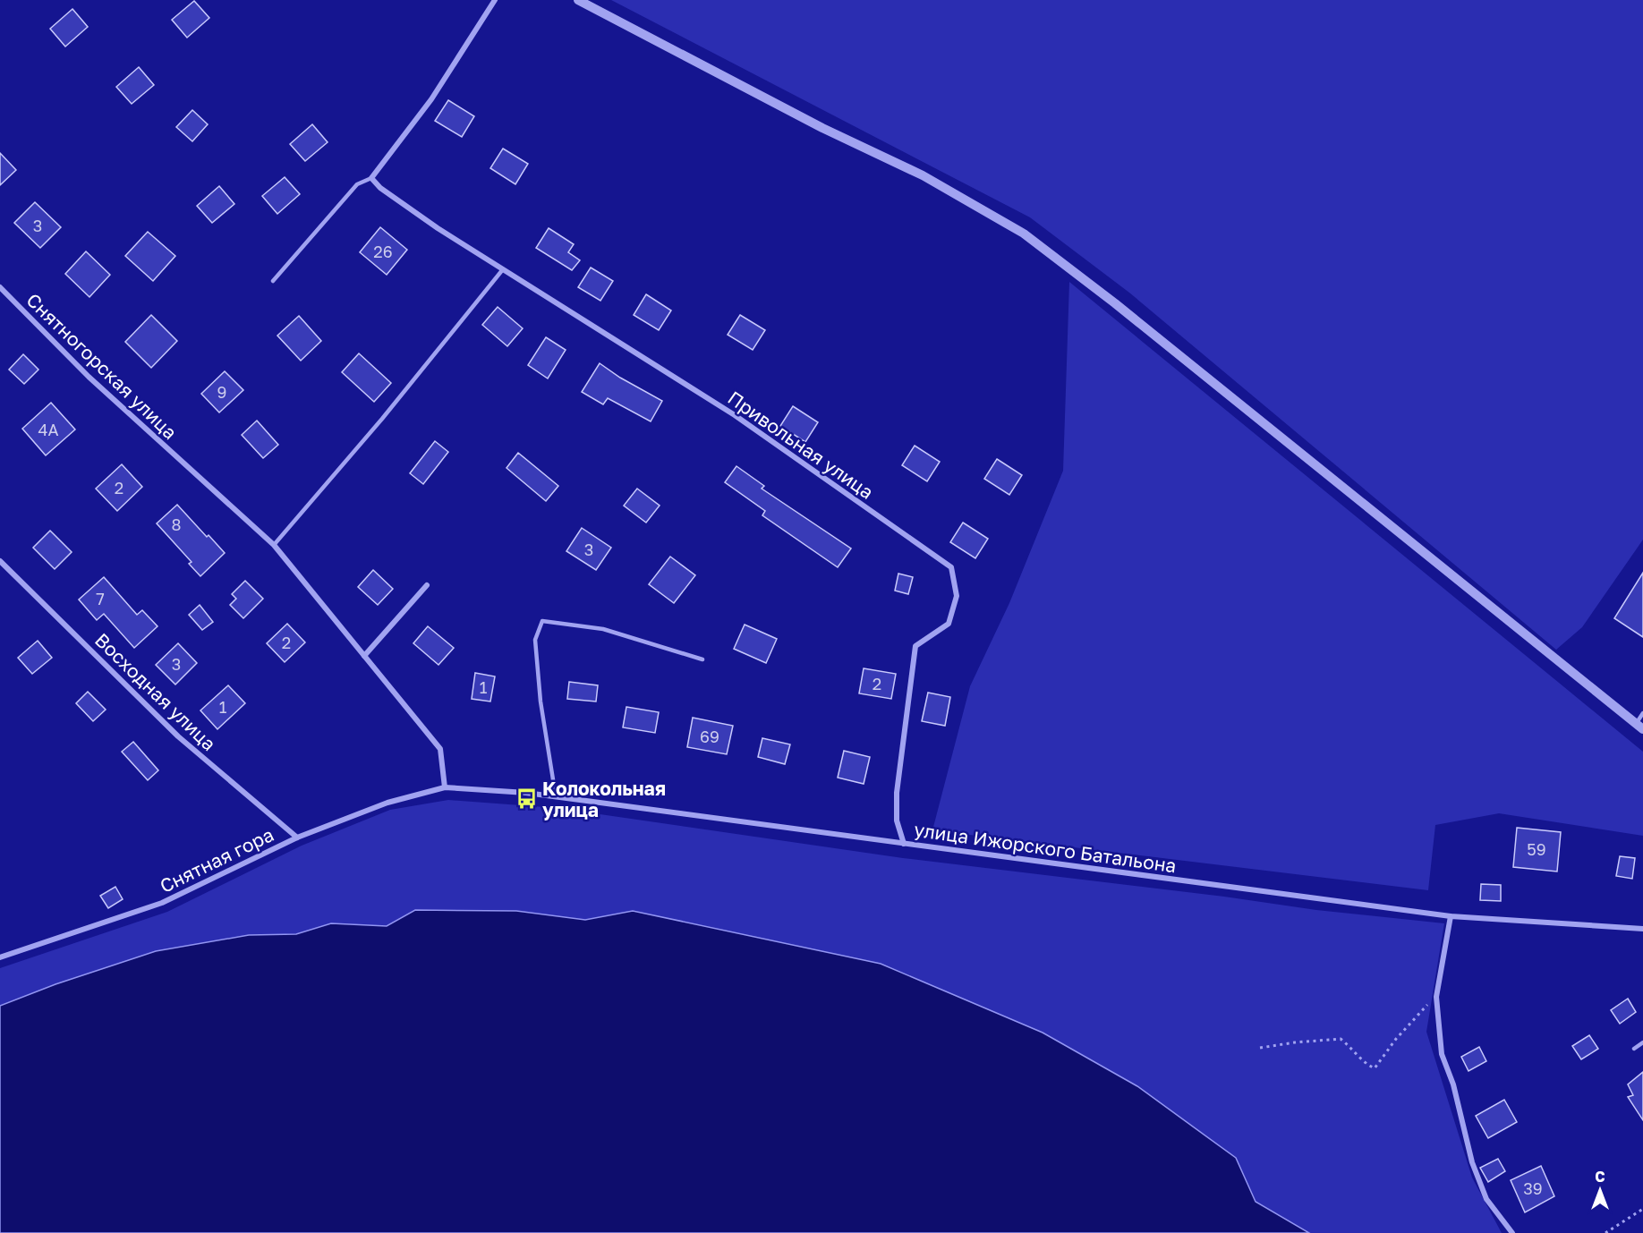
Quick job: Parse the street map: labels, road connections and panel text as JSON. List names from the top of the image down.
{
  "streets": {
    "street": [
      "Снятногорская улица",
      "Привольная улица",
      "Восходная улица",
      "улица Ижорского Батальона",
      "Снятная гора"
    ]
  },
  "crossings": [
    ["Привольная улица", "улица Ижорского Батальона"],
    ["Восходная улица", "Снятная гора"],
    ["улица Ижорского Батальона", "Снятная гора"]
  ],
  "places": {
    "bus stop": ["Колокольная улица"]
  },
  "house_numbers": [
    "3",
    "26",
    "9",
    "4А",
    "2",
    "8",
    "3",
    "7",
    "2",
    "3",
    "2",
    "1",
    "1",
    "69",
    "59",
    "39"
  ],
  "north": "top"
}
